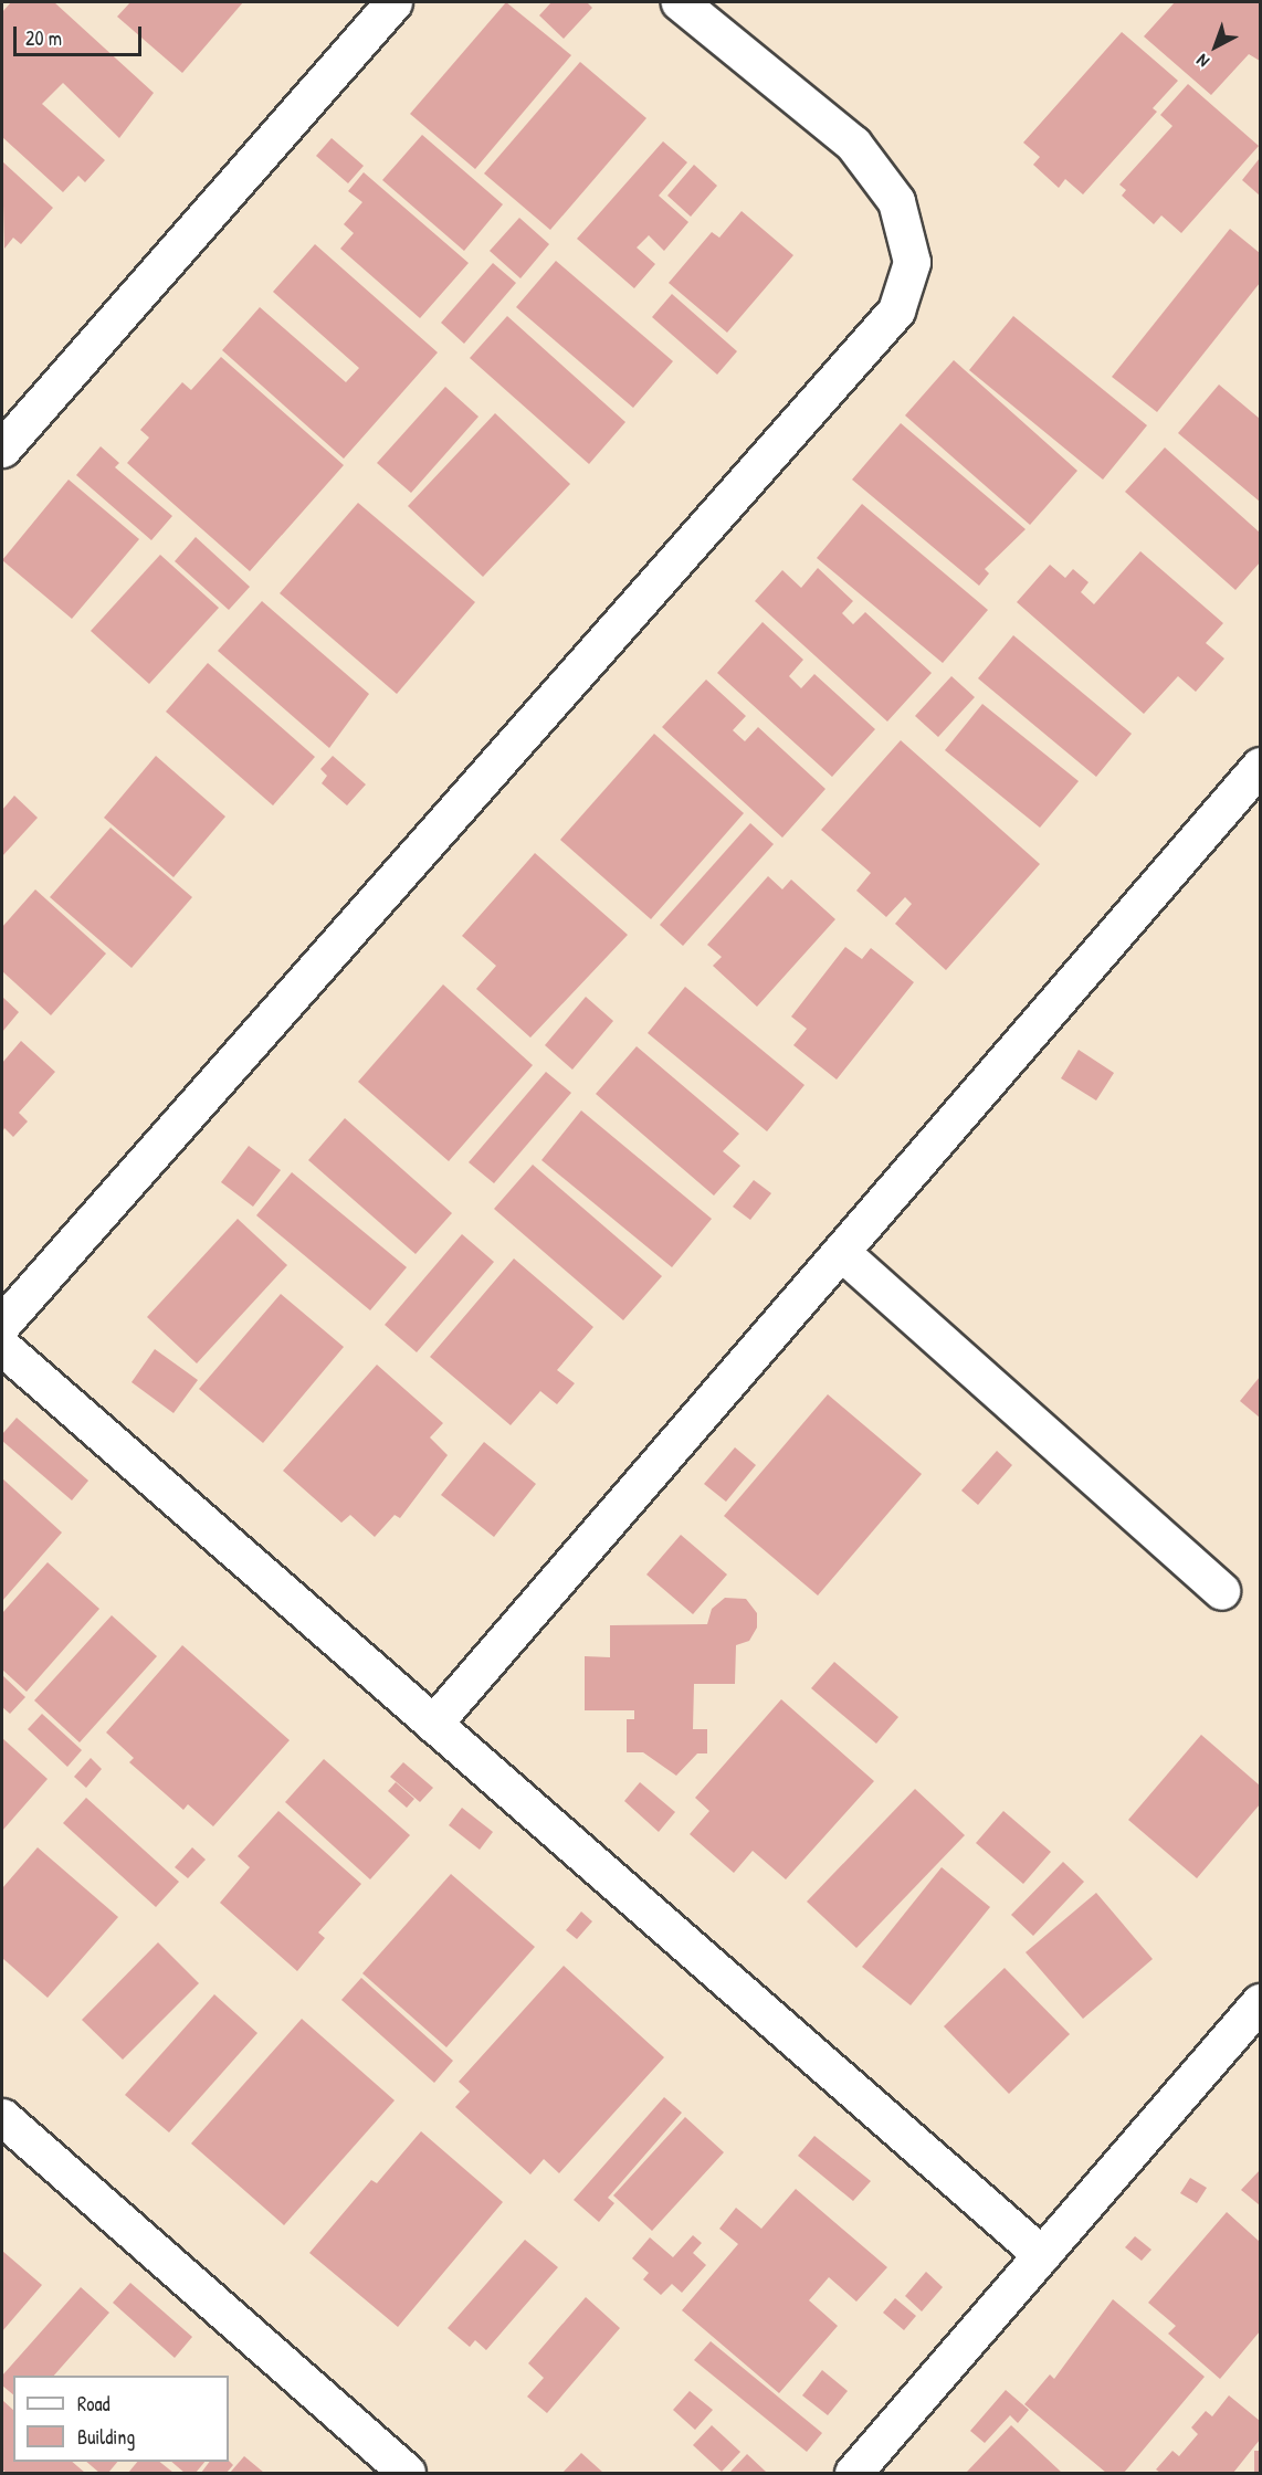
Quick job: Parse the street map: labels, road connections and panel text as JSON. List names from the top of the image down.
{
  "legend": ["Road", "Building"],
  "scale_bar": "20 m",
  "north": "bottom left"
}
